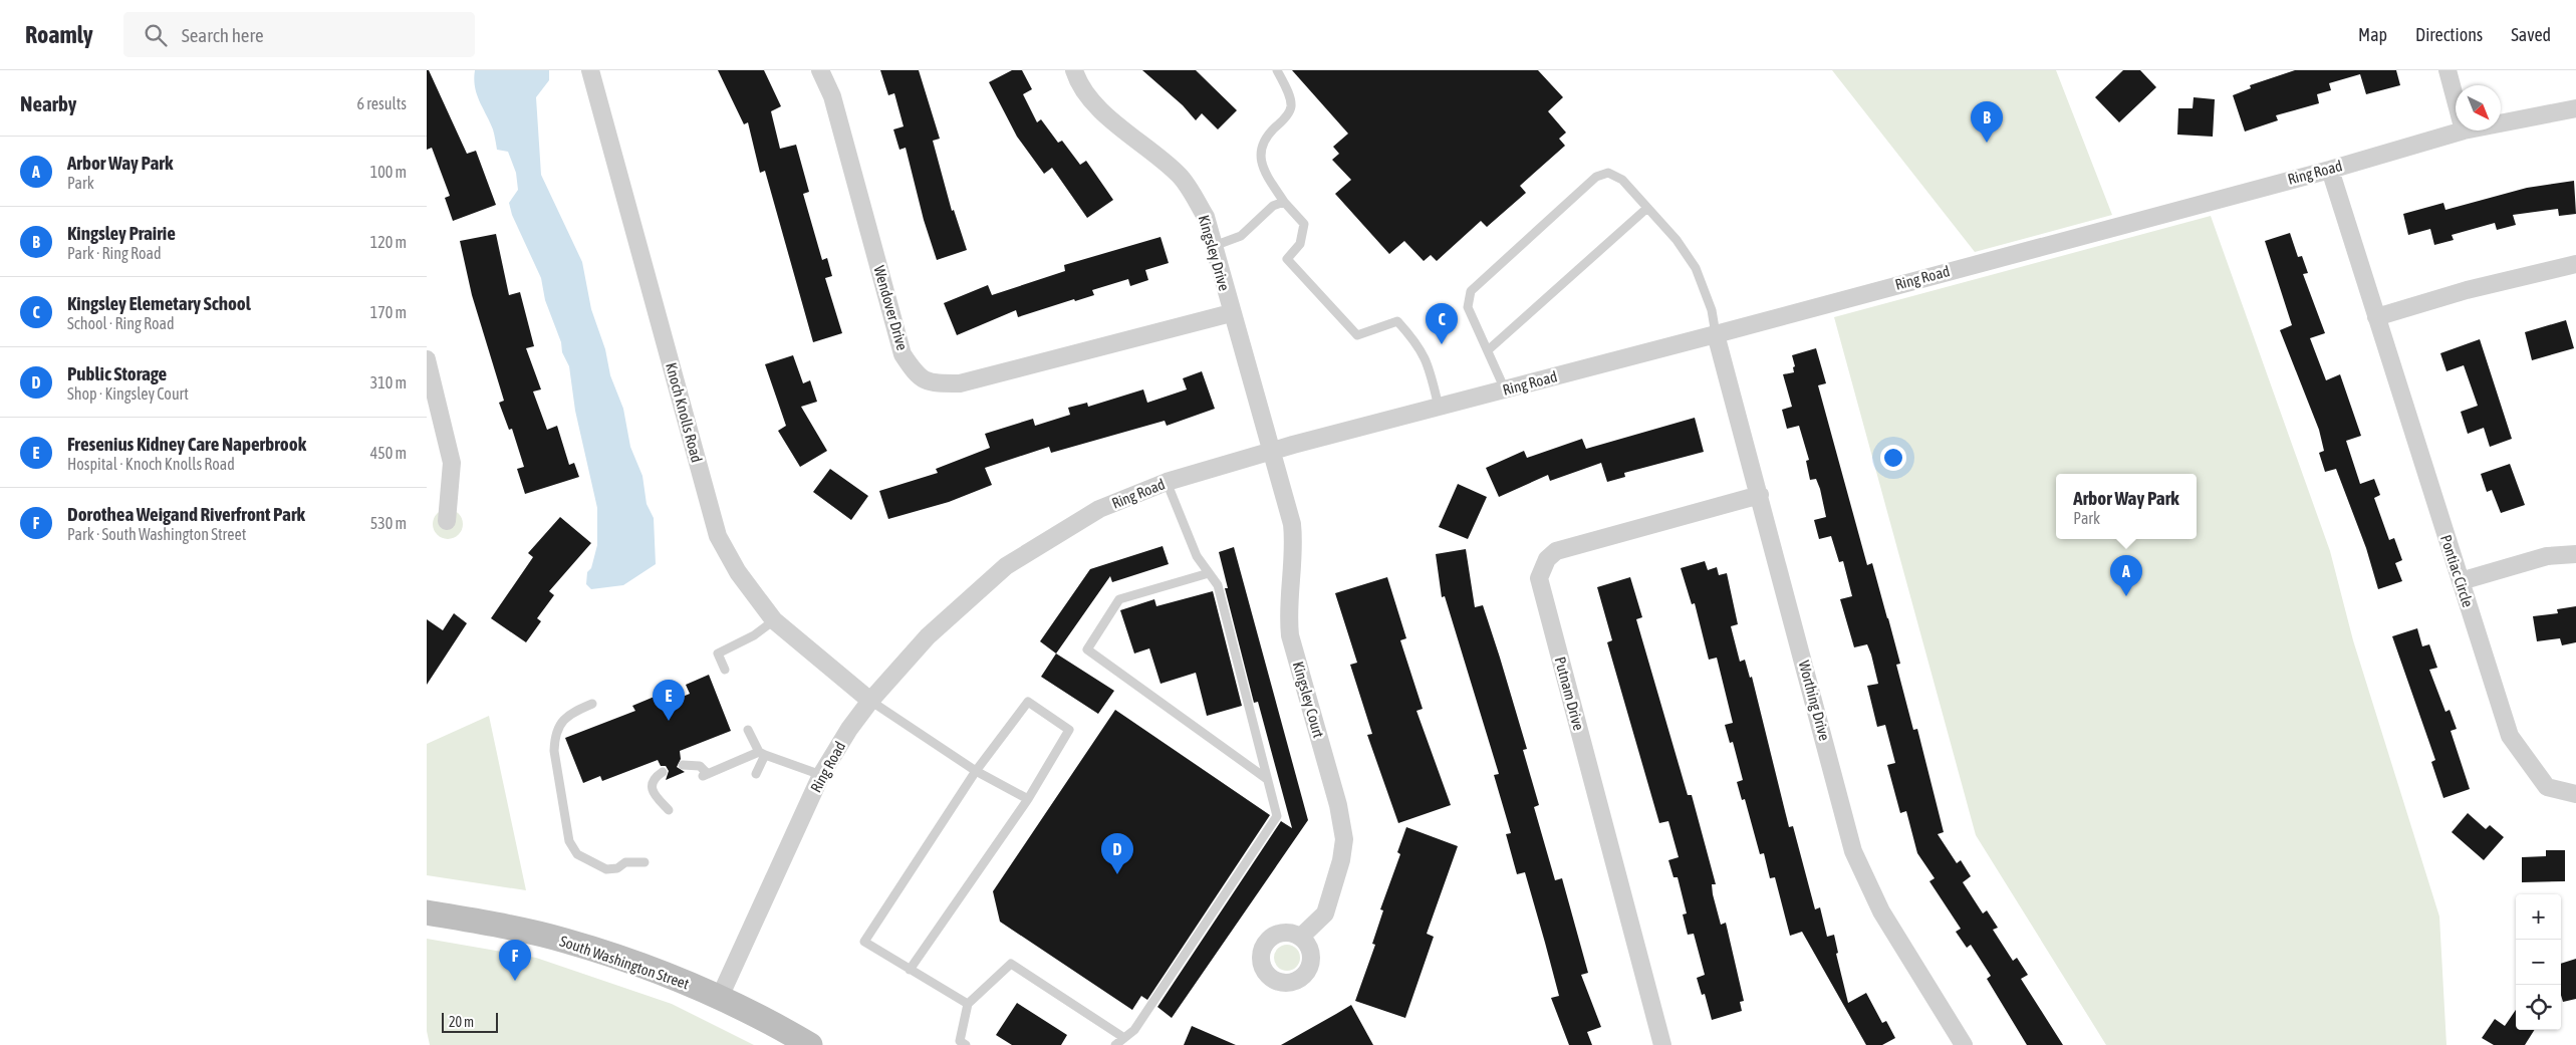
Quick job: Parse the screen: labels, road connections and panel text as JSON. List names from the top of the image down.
{
  "streets": {
    "main road": ["South Washington Street"],
    "street": [
      "Ring Road",
      "Kingsley Drive",
      "Wendover Drive",
      "Knoch Knolls Road",
      "Pontiac Circle",
      "Putnam Drive",
      "Kingsley Court",
      "Worthing Drive"
    ]
  },
  "crossings": [
    ["Ring Road", "Kingsley Drive"],
    ["Ring Road", "Knoch Knolls Road"],
    ["Ring Road", "Pontiac Circle"],
    ["Ring Road", "Kingsley Court"],
    ["Ring Road", "Worthing Drive"],
    ["Ring Road", "South Washington Street"],
    ["Kingsley Drive", "Wendover Drive"],
    ["Kingsley Drive", "Kingsley Court"],
    ["Putnam Drive", "Worthing Drive"]
  ],
  "scale_bar": "20 m",
  "north": "bottom right",
  "page": {
    "header": "Roamly",
    "search": "Search here",
    "nav": ["Map", "Directions", "Saved"],
    "heading": ["Nearby", "6 results"],
    "pins": [
      "B",
      "C",
      "A",
      "E",
      "D",
      "F"
    ],
    "list": [
      {
        "mark": "A",
        "name": "Arbor Way Park",
        "note": "Park",
        "value": "100 m"
      },
      {
        "mark": "B",
        "name": "Kingsley Prairie",
        "note": "Park · Ring Road",
        "value": "120 m"
      },
      {
        "mark": "C",
        "name": "Kingsley Elemetary School",
        "note": "School · Ring Road",
        "value": "170 m"
      },
      {
        "mark": "D",
        "name": "Public Storage",
        "note": "Shop · Kingsley Court",
        "value": "310 m"
      },
      {
        "mark": "E",
        "name": "Fresenius Kidney Care Naperbrook",
        "note": "Hospital · Knoch Knolls Road",
        "value": "450 m"
      },
      {
        "mark": "F",
        "name": "Dorothea Weigand Riverfront Park",
        "note": "Park · South Washington Street",
        "value": "530 m"
      }
    ],
    "popup": ["Arbor Way Park", "Park"],
    "map_buttons": ["+", "−"],
    "scale": "20 m"
  }
}
